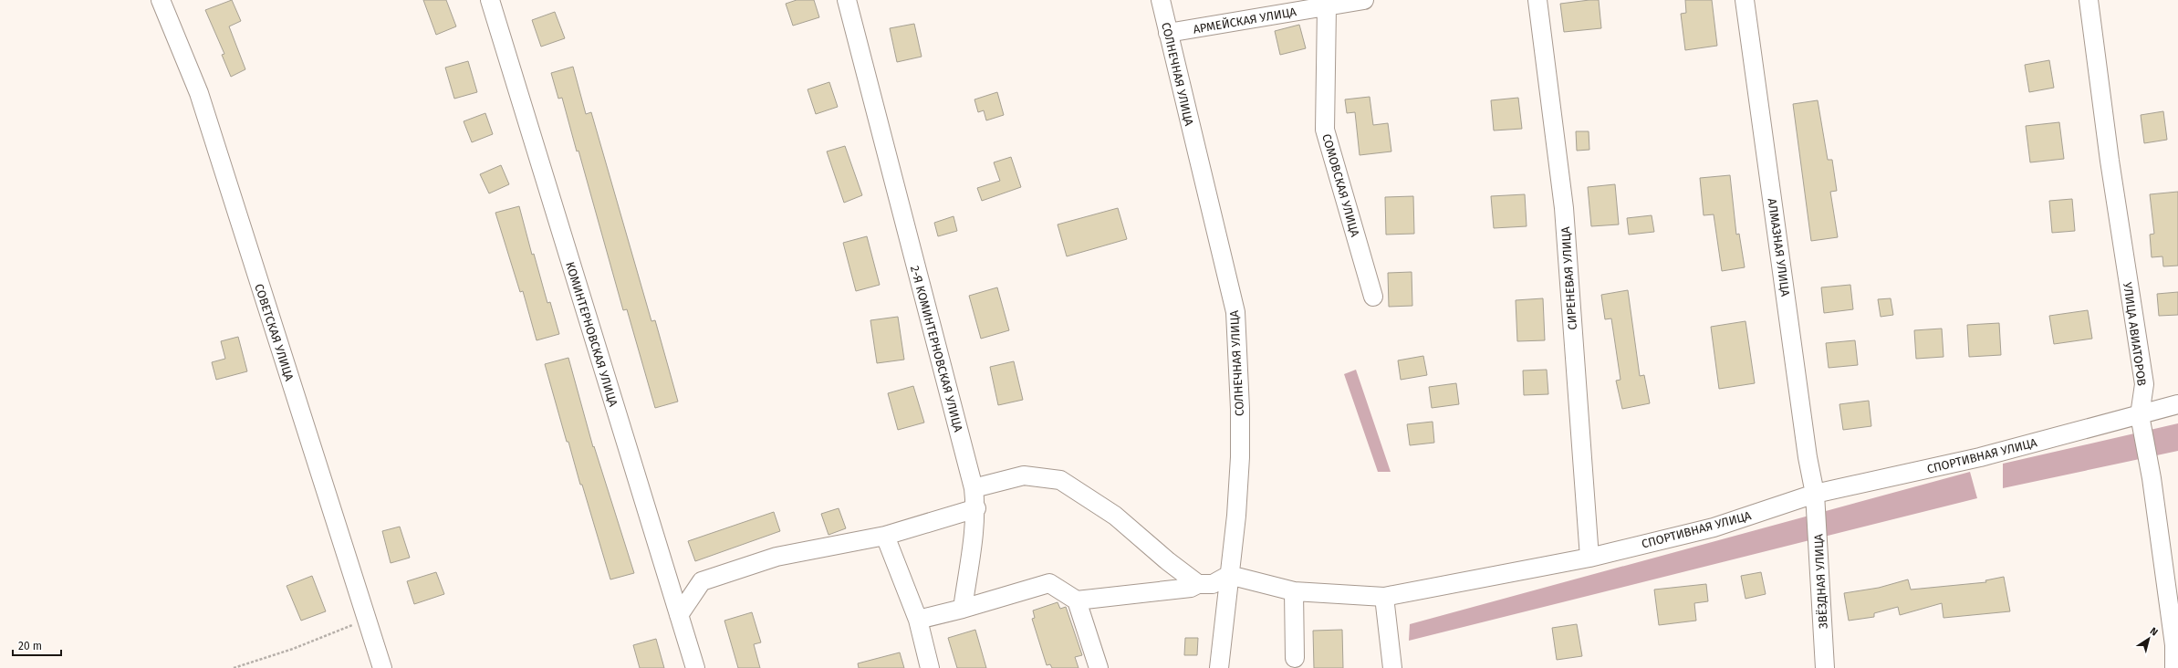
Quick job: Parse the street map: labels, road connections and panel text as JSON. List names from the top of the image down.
{
  "streets": {
    "street": [
      "АРМЕЙСКАЯ УЛИЦА",
      "СОЛНЕЧНАЯ УЛИЦА",
      "СОМОВСКАЯ УЛИЦА",
      "АЛМАЗНАЯ УЛИЦА",
      "СИРЕНЕВАЯ УЛИЦА",
      "СОВЕТСКАЯ УЛИЦА",
      "КОМИНТЕРНОВСКАЯ УЛИЦА",
      "УЛИЦА АВИАТОРОВ",
      "2-Я КОМИНТЕРНОВСКАЯ УЛИЦА",
      "СПОРТИВНАЯ УЛИЦА",
      "ЗВЁЗДНАЯ УЛИЦА"
    ]
  },
  "crossings": [
    ["АРМЕЙСКАЯ УЛИЦА", "СОЛНЕЧНАЯ УЛИЦА"],
    ["АРМЕЙСКАЯ УЛИЦА", "СОМОВСКАЯ УЛИЦА"],
    ["СОЛНЕЧНАЯ УЛИЦА", "СПОРТИВНАЯ УЛИЦА"],
    ["АЛМАЗНАЯ УЛИЦА", "СПОРТИВНАЯ УЛИЦА"],
    ["АЛМАЗНАЯ УЛИЦА", "ЗВЁЗДНАЯ УЛИЦА"],
    ["СИРЕНЕВАЯ УЛИЦА", "СПОРТИВНАЯ УЛИЦА"],
    ["УЛИЦА АВИАТОРОВ", "СПОРТИВНАЯ УЛИЦА"],
    ["СПОРТИВНАЯ УЛИЦА", "ЗВЁЗДНАЯ УЛИЦА"]
  ],
  "scale_bar": "20 m",
  "north": "top right"
}
